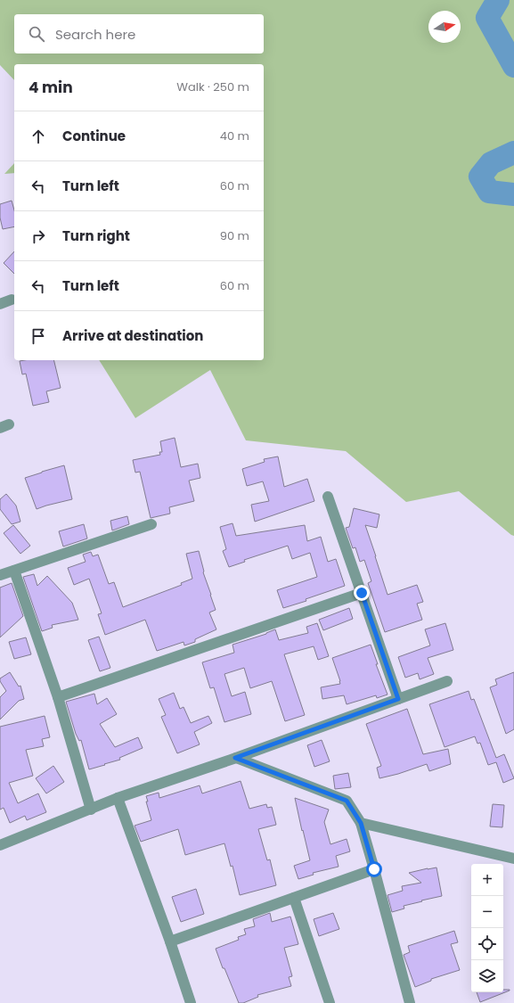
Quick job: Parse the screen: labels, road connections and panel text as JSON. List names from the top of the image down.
{
  "north": "right",
  "page": {
    "search": "Search here",
    "heading": ["4 min", "Walk · 250 m"],
    "list": [
      ["Continue", "40 m"],
      ["Turn left", "60 m"],
      ["Turn right", "90 m"],
      ["Turn left", "60 m"],
      "Arrive at destination"
    ],
    "map_buttons": ["+", "−"]
  }
}
